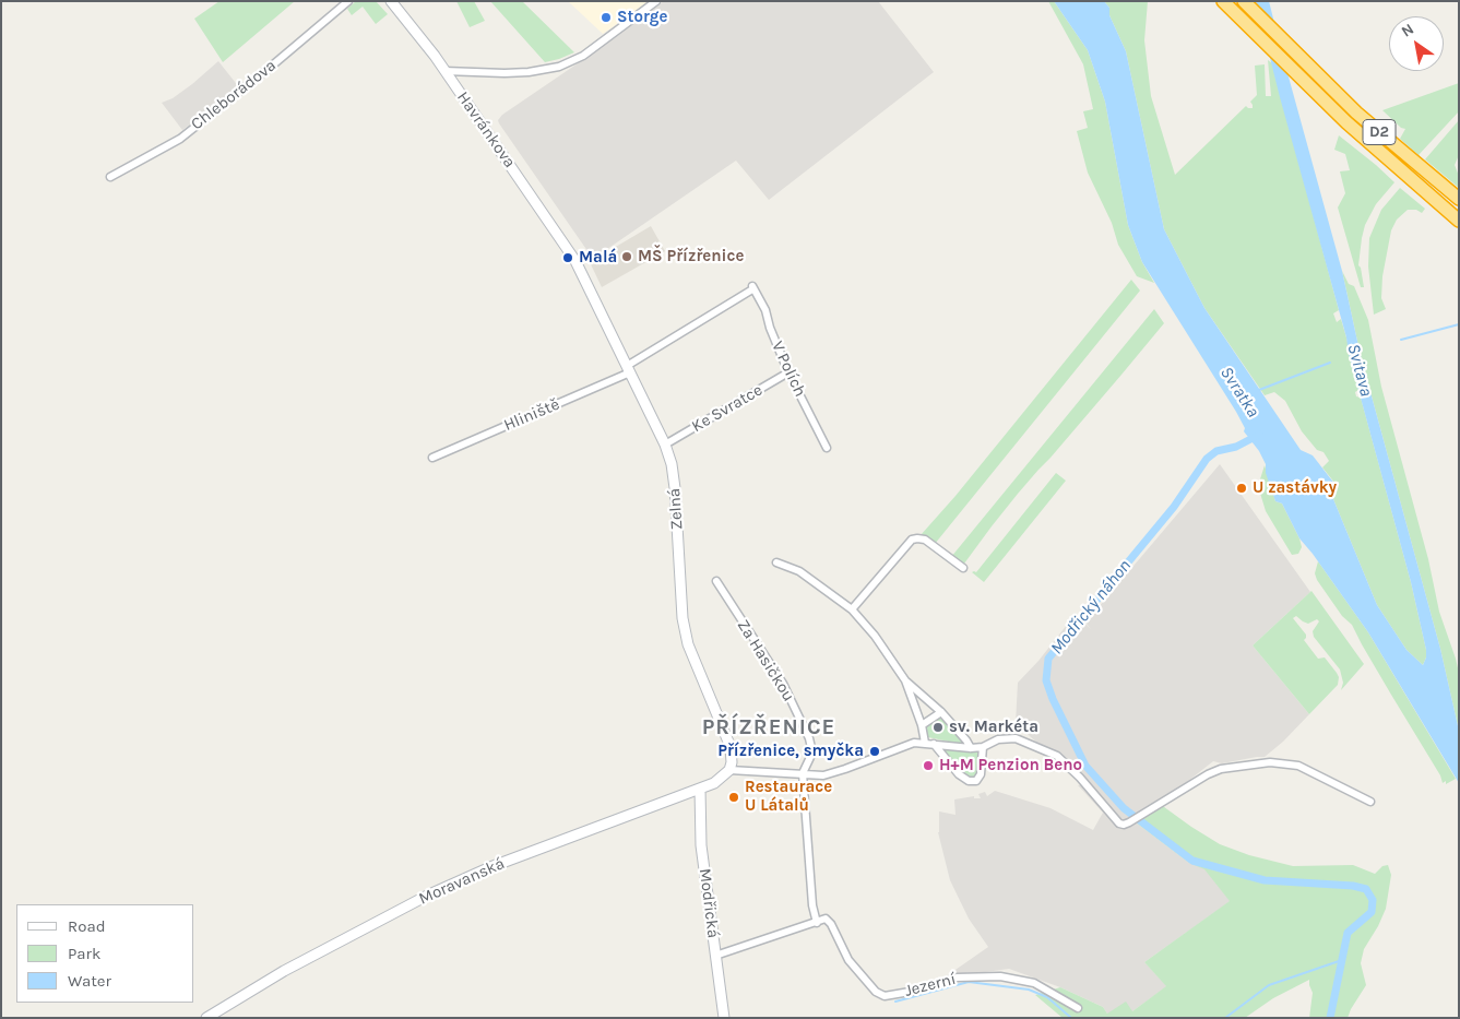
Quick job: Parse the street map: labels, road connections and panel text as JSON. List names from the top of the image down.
{
  "streets": {
    "highway": ["D2"],
    "street": [
      "Chleborádova",
      "Havránkova",
      "V Polích",
      "Ke Svratce",
      "Hliniště",
      "Zelná",
      "Za Hasičkou",
      "Moravanská",
      "Modřická",
      "Jezerní"
    ]
  },
  "crossings": [
    ["Havránkova", "Zelná"],
    ["V Polích", "Ke Svratce"],
    ["V Polích", "Hliniště"],
    ["V Polích", "Zelná"],
    ["Ke Svratce", "Zelná"],
    ["Hliniště", "Zelná"],
    ["Zelná", "Moravanská"],
    ["Moravanská", "Modřická"]
  ],
  "districts": ["PŘÍZŘENICE"],
  "water": ["Svitava", "Svratka", "Modřický náhon"],
  "places": [
    "Storge",
    "MŠ Přízřenice",
    "Malá",
    "U zastávky",
    "sv. Markéta",
    "Přízřenice, smyčka",
    "H+M Penzion Beno",
    "Restaurace U Látalů"
  ],
  "legend": ["Road", "Park", "Water"],
  "north": "top left"
}
